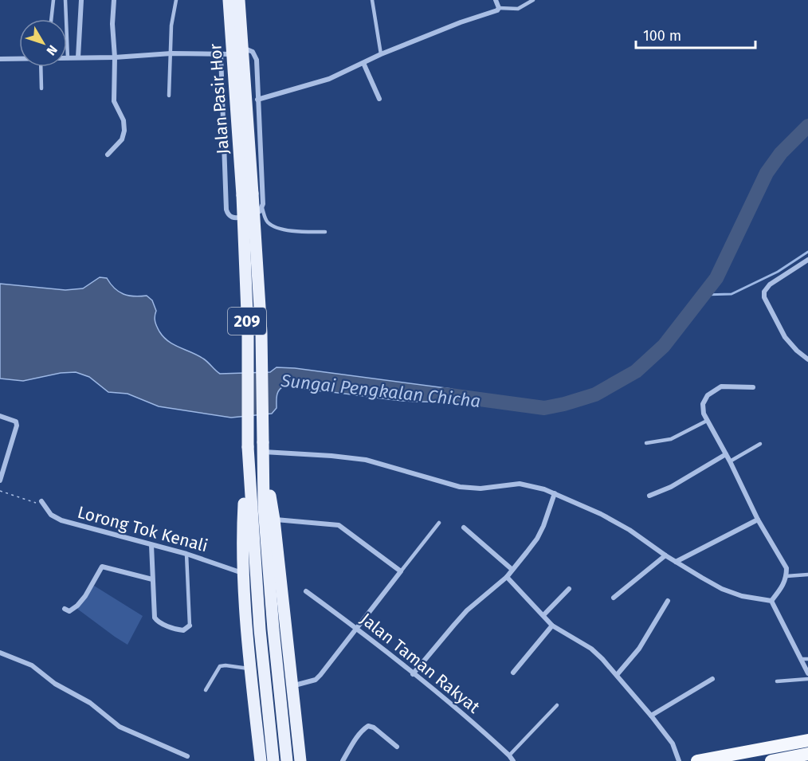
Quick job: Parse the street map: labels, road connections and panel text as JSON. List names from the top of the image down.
{
  "streets": {
    "main road": ["Jalan Pasir Hor", "209"],
    "street": ["Lorong Tok Kenali", "Jalan Taman Rakyat"]
  },
  "crossings": [
    ["Jalan Pasir Hor", "209"]
  ],
  "water": ["Sungai Pengkalan Chicha"],
  "scale_bar": "100 m",
  "north": "bottom right"
}
